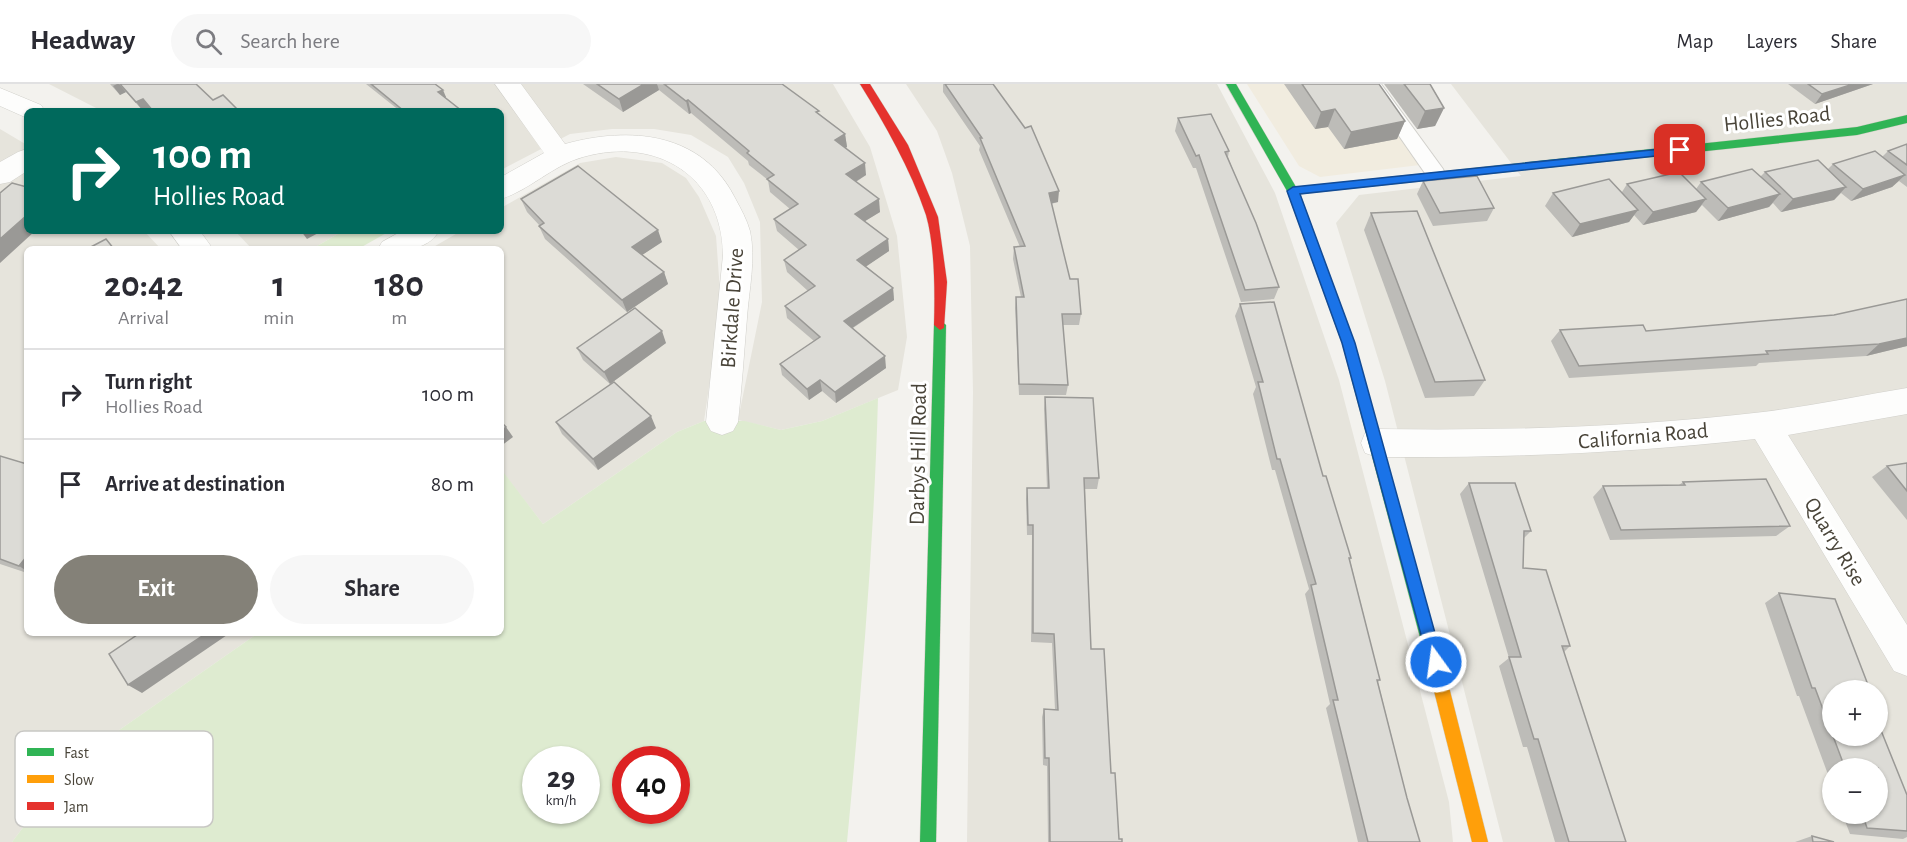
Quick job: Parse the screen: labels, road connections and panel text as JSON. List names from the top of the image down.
{
  "streets": {
    "street": [
      "Hollies Road",
      "Birkdale Drive",
      "California Road",
      "Darbys Hill Road",
      "Quarry Rise"
    ]
  },
  "crossings": [
    ["California Road", "Quarry Rise"]
  ],
  "legend": ["Fast", "Slow", "Jam"],
  "page": {
    "header": "Headway",
    "search": "Search here",
    "nav": ["Map", "Layers", "Share"],
    "turn": ["100 m", "Hollies Road"],
    "eta": [
      "20:42",
      "Arrival",
      "1",
      "min",
      "180",
      "m"
    ],
    "list": [
      {
        "name": "Turn right",
        "note": "Hollies Road",
        "value": "100 m"
      },
      {
        "name": "Arrive at destination",
        "value": "80 m"
      }
    ],
    "buttons": ["Exit", "Share"],
    "map_buttons": ["+", "−"],
    "speed": "29 km/h",
    "limit": "40"
  }
}
